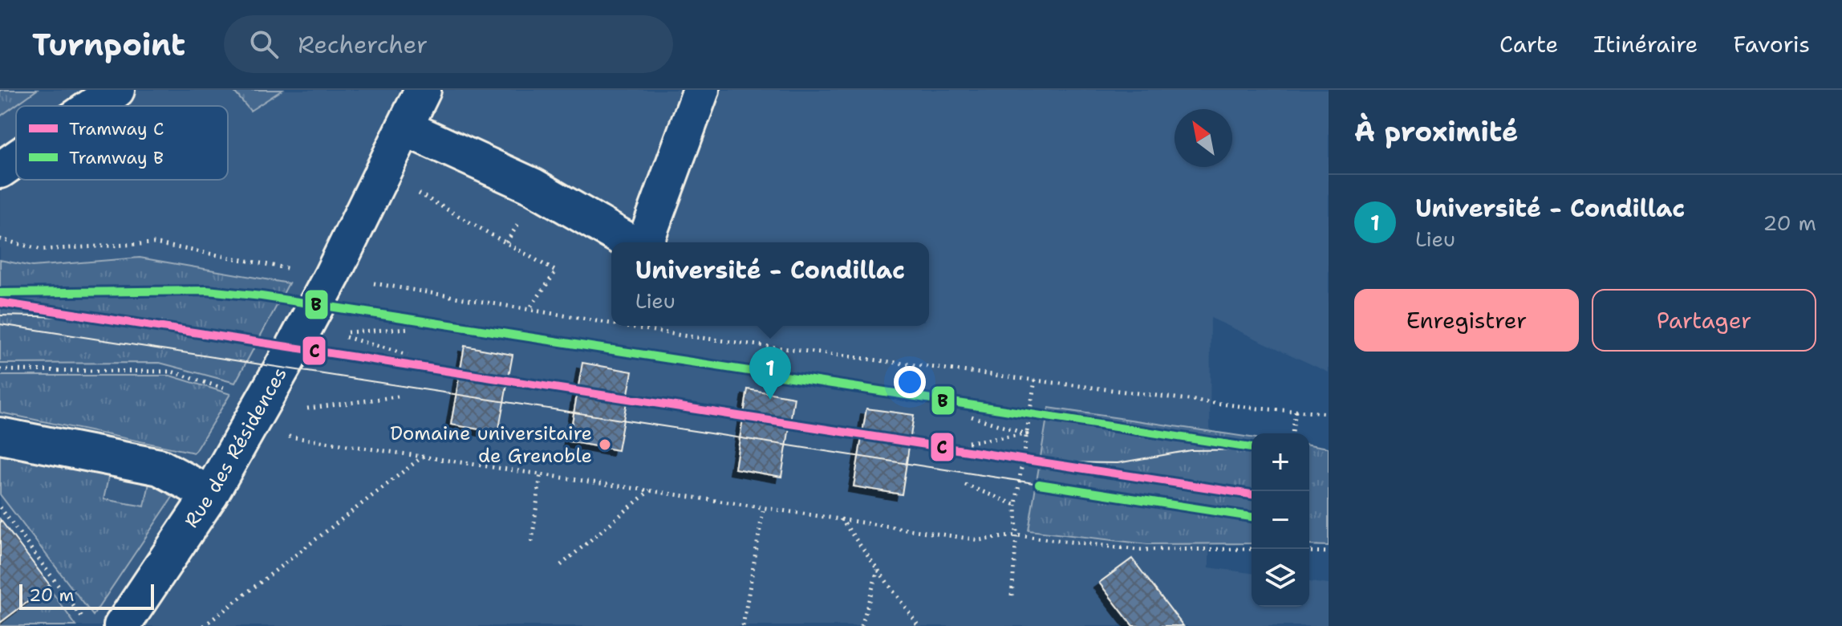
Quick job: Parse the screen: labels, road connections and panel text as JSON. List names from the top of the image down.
{
  "streets": {
    "street": ["Rue des Résidences"]
  },
  "places": ["Domaine universitaire de Grenoble"],
  "lines": ["tram line B", "tram line C"],
  "legend": ["Tramway C", "Tramway B"],
  "scale_bar": "20 m",
  "north": "top left",
  "page": {
    "header": "Turnpoint",
    "search": "Rechercher",
    "nav": ["Carte", "Itinéraire", "Favoris"],
    "heading": "À proximité",
    "list": [
      {
        "mark": "1",
        "name": "Université - Condillac",
        "note": "Lieu",
        "value": "20 m"
      }
    ],
    "popup": ["Université - Condillac", "Lieu"],
    "buttons": ["Enregistrer", "Partager"],
    "pins": "1",
    "map_buttons": ["+", "−"],
    "scale": "20 m"
  }
}
